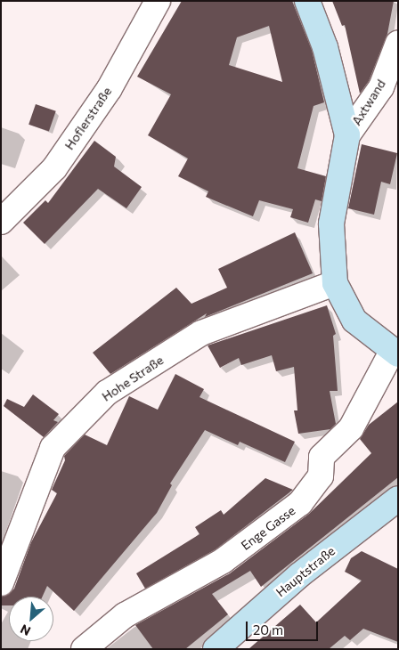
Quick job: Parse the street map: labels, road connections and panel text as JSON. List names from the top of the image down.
{
  "streets": {
    "street": [
      "Axtwand",
      "Hoflerstraße",
      "Hohe Straße",
      "Enge Gasse",
      "Hauptstraße"
    ]
  },
  "scale_bar": "20 m",
  "north": "bottom left"
}
